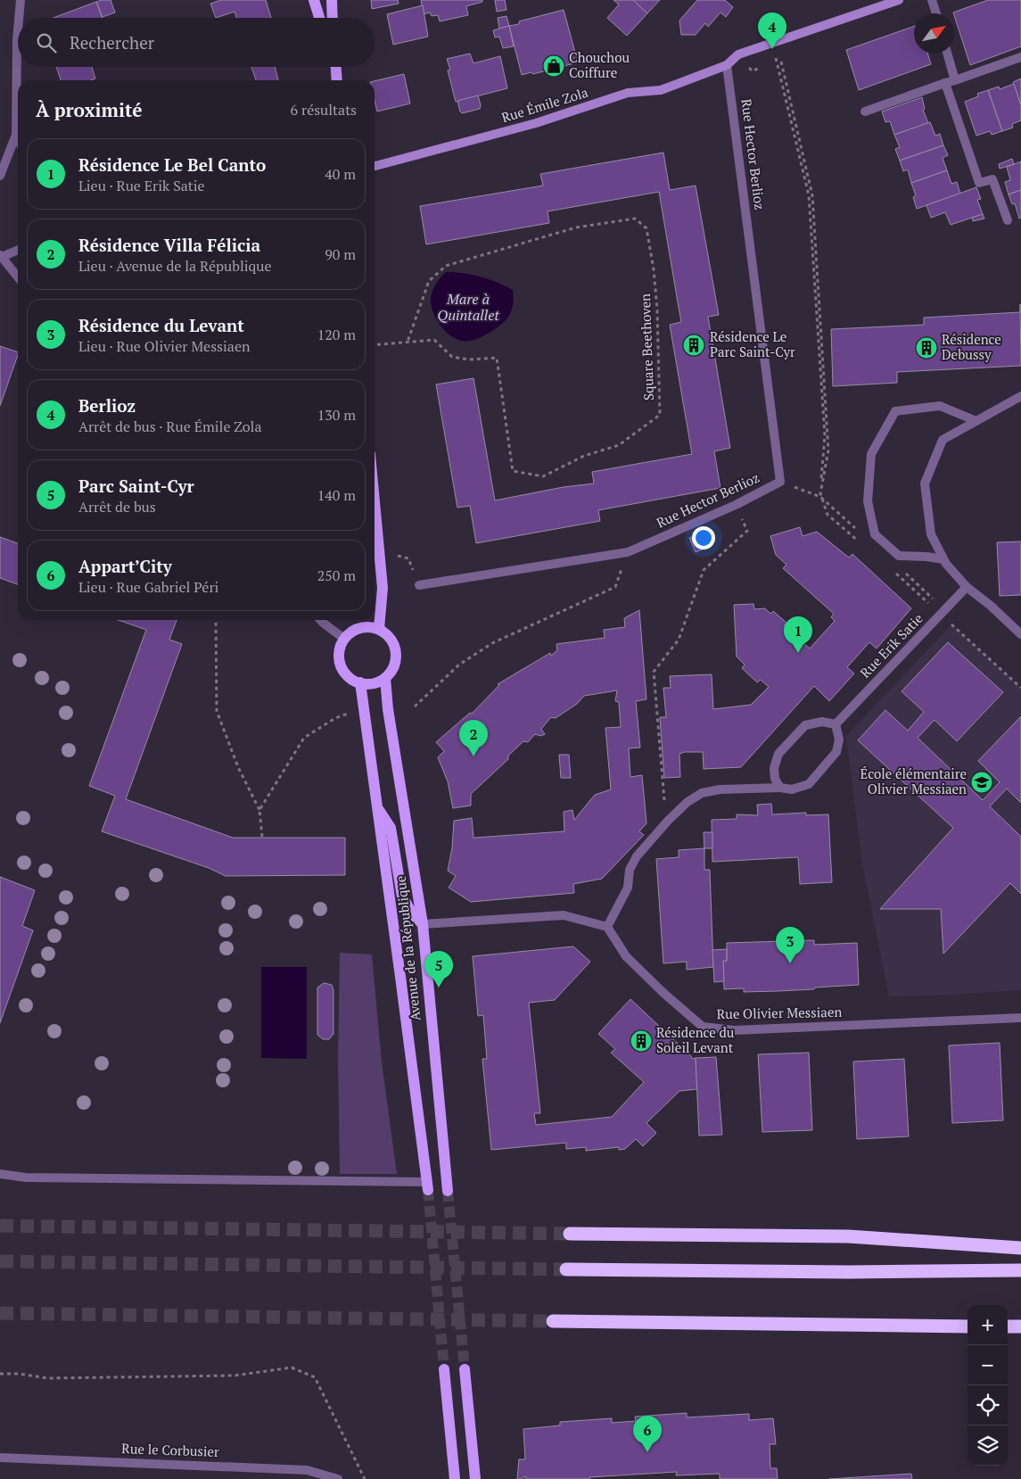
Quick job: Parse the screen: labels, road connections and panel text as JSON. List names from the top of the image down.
{
  "streets": {
    "main road": ["Avenue de la République"],
    "street": [
      "Rue Émile Zola",
      "Rue Hector Berlioz",
      "Rue Erik Satie",
      "Rue Olivier Messiaen",
      "Rue le Corbusier"
    ],
    "path": ["Square Beethoven"]
  },
  "crossings": [
    ["Rue Émile Zola", "Rue Hector Berlioz"]
  ],
  "water": ["Mare à Quintallet"],
  "places": {
    "shop": ["Chouchou Coiffure"],
    "building": ["Résidence Le Parc Saint-Cyr", "Résidence Debussy", "Résidence du Soleil Levant"],
    "school or university": ["École élémentaire Olivier Messiaen"]
  },
  "north": "top right",
  "page": {
    "pins": [
      "4",
      "1",
      "2",
      "3",
      "5",
      "6"
    ],
    "search": "Rechercher",
    "heading": ["À proximité", "6 résultats"],
    "list": [
      {
        "mark": "1",
        "name": "Résidence Le Bel Canto",
        "note": "Lieu · Rue Erik Satie",
        "value": "40 m"
      },
      {
        "mark": "2",
        "name": "Résidence Villa Félicia",
        "note": "Lieu · Avenue de la République",
        "value": "90 m"
      },
      {
        "mark": "3",
        "name": "Résidence du Levant",
        "note": "Lieu · Rue Olivier Messiaen",
        "value": "120 m"
      },
      {
        "mark": "4",
        "name": "Berlioz",
        "note": "Arrêt de bus · Rue Émile Zola",
        "value": "130 m"
      },
      {
        "mark": "5",
        "name": "Parc Saint-Cyr",
        "note": "Arrêt de bus",
        "value": "140 m"
      },
      {
        "mark": "6",
        "name": "Appart’City",
        "note": "Lieu · Rue Gabriel Péri",
        "value": "250 m"
      }
    ],
    "map_buttons": ["+", "−"]
  }
}
